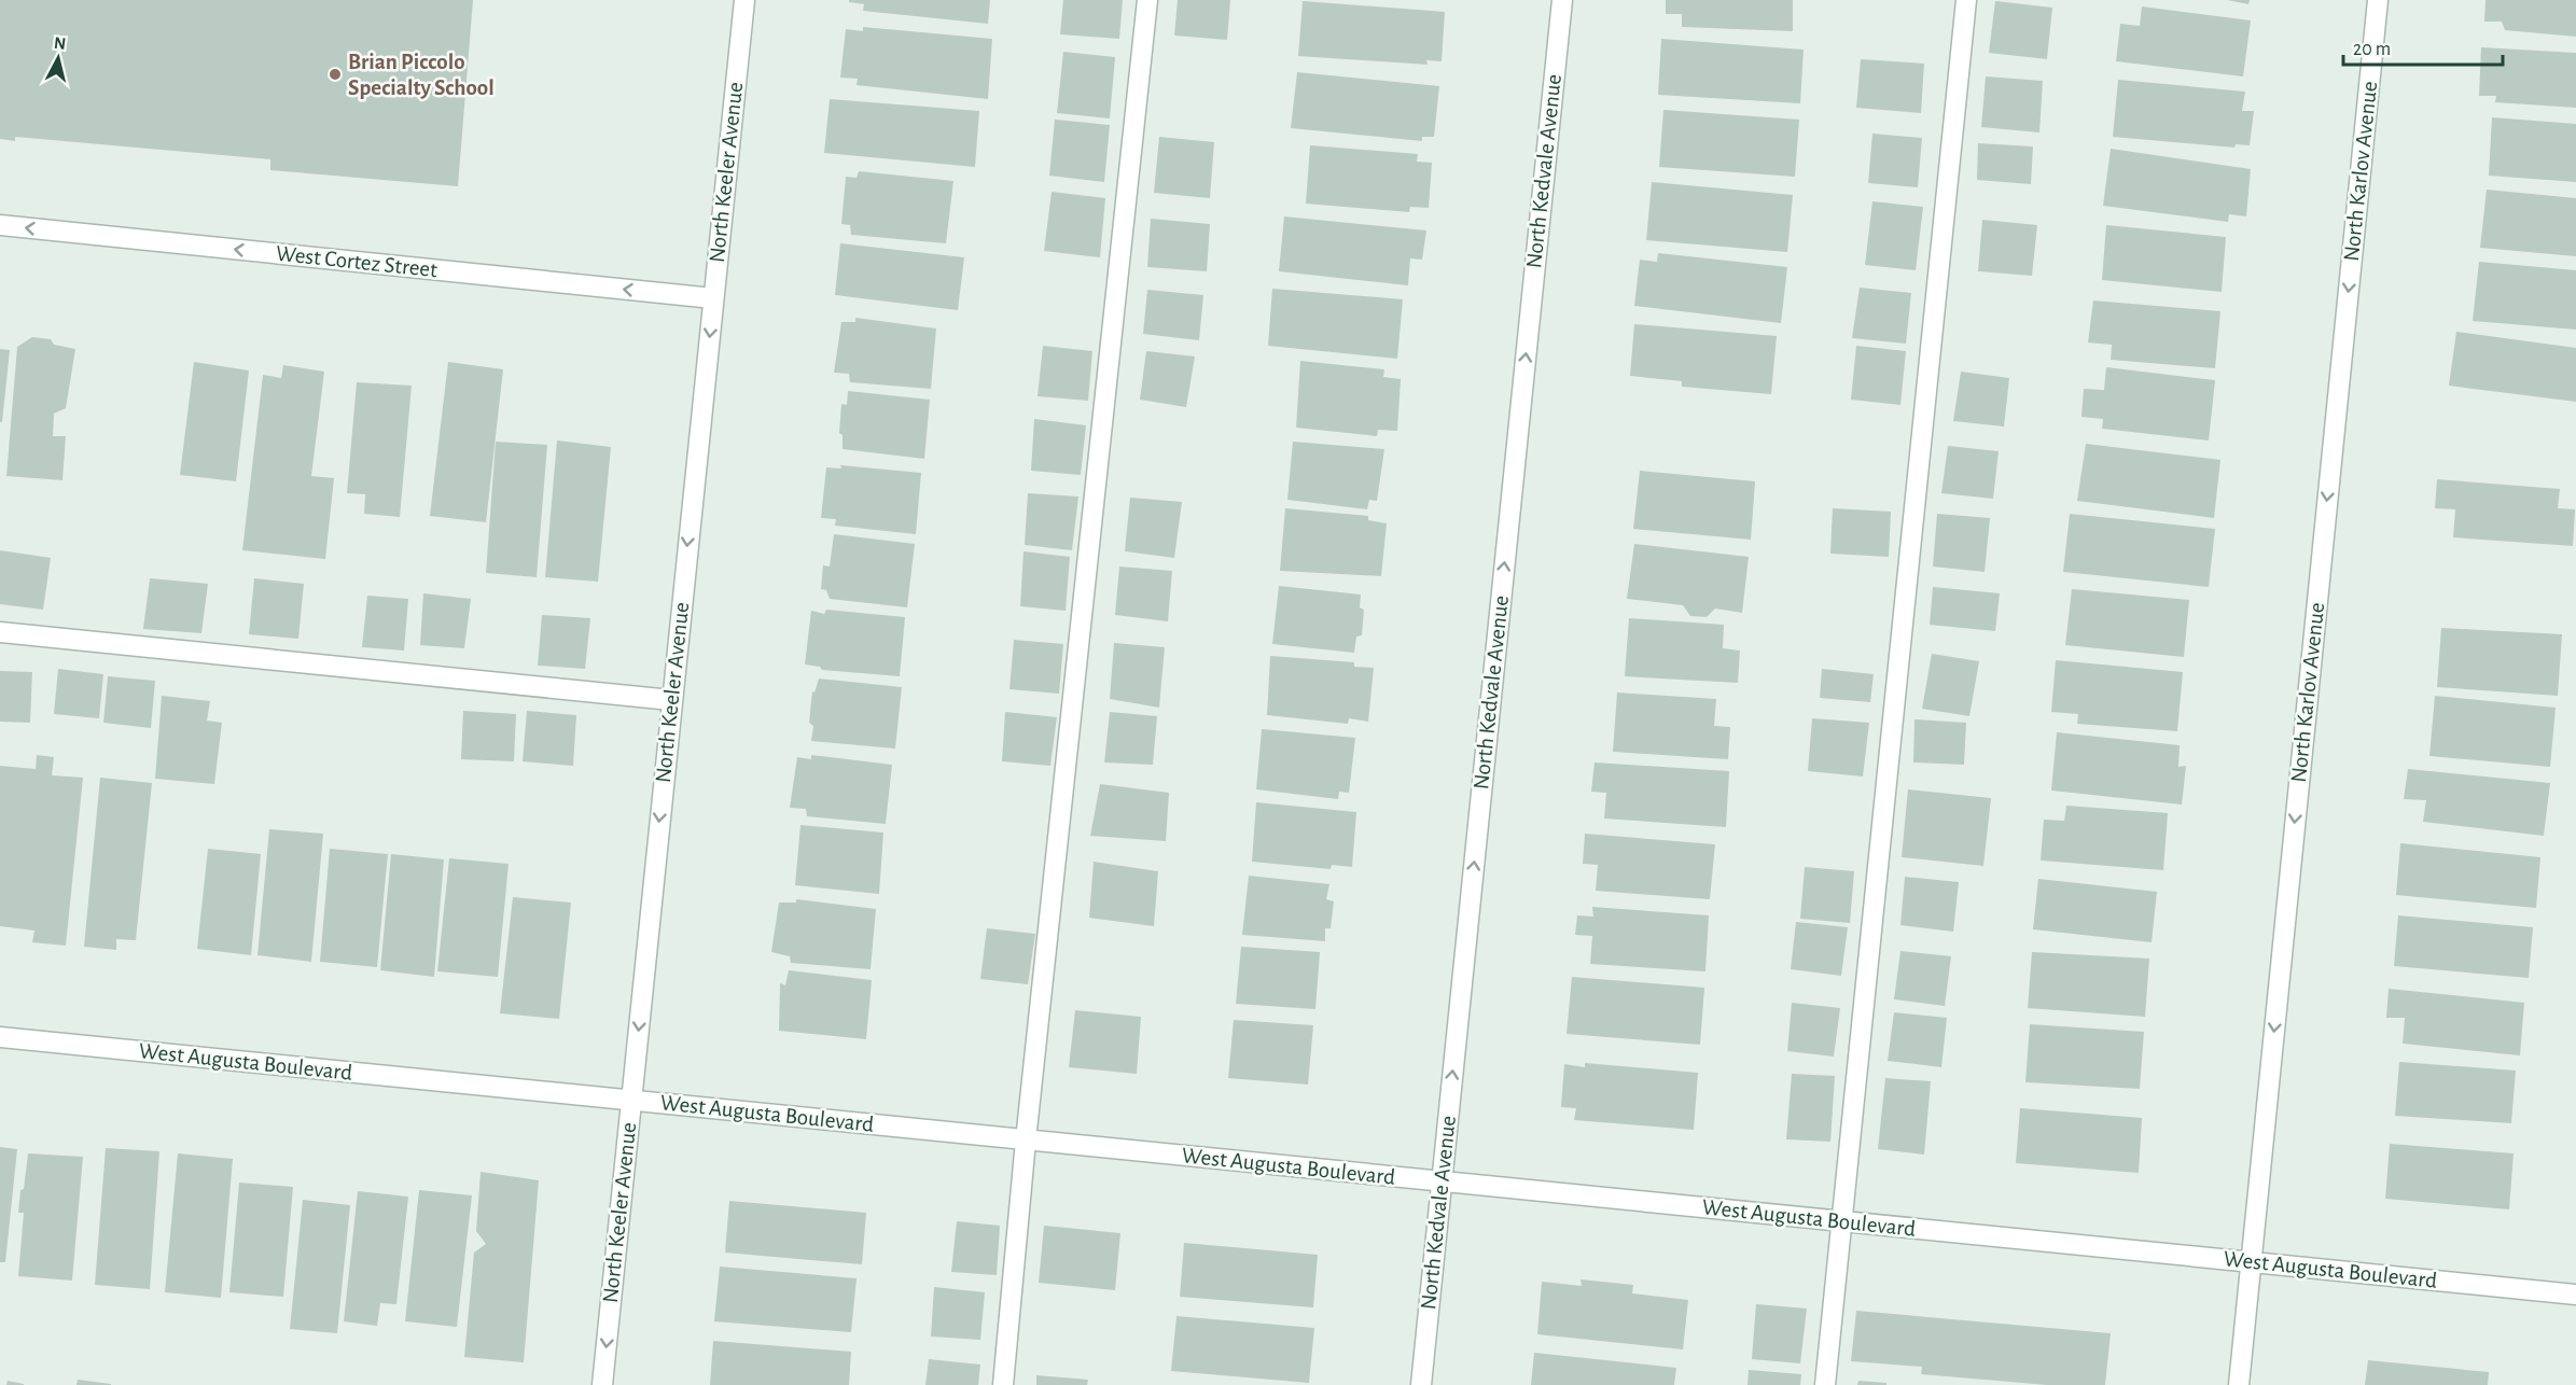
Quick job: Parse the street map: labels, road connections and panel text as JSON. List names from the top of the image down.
{
  "streets": {
    "street": [
      "North Kedvale Avenue",
      "North Karlov Avenue",
      "North Keeler Avenue",
      "West Cortez Street",
      "West Augusta Boulevard"
    ]
  },
  "crossings": [
    ["North Kedvale Avenue", "West Augusta Boulevard"],
    ["North Karlov Avenue", "West Augusta Boulevard"],
    ["North Keeler Avenue", "West Cortez Street"],
    ["North Keeler Avenue", "West Augusta Boulevard"]
  ],
  "one_way": [
    "North Kedvale Avenue",
    "North Karlov Avenue",
    "North Keeler Avenue",
    "West Cortez Street"
  ],
  "places": ["Brian Piccolo Specialty School"],
  "scale_bar": "20 m",
  "north": "top"
}
